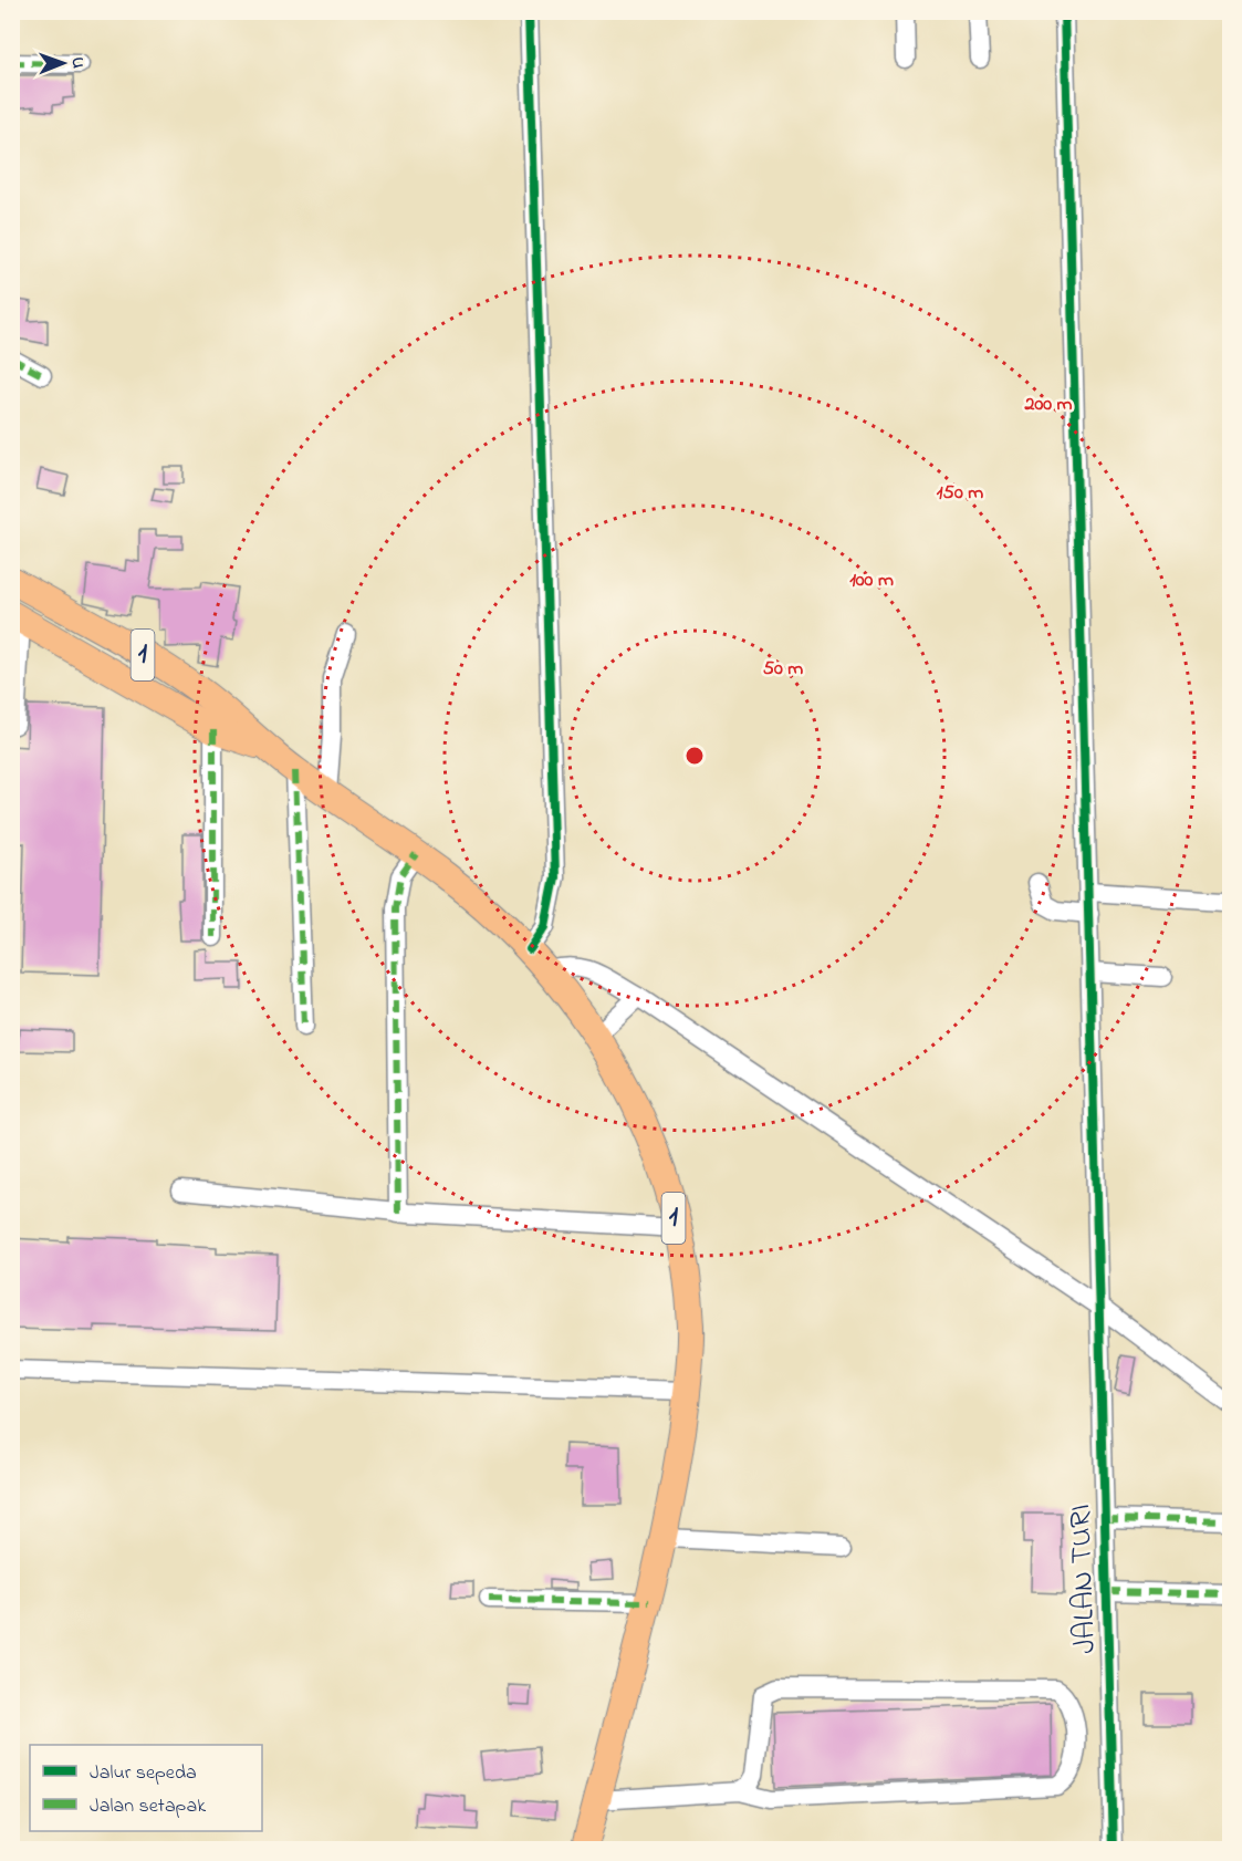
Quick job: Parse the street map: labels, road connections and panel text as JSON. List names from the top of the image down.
{
  "streets": {
    "highway": ["1"],
    "street": ["JALAN TURI"]
  },
  "legend": ["Jalur sepeda", "Jalan setapak"],
  "north": "right",
  "rings": [
    "200 m",
    "150 m",
    "100 m",
    "50 m"
  ]
}
